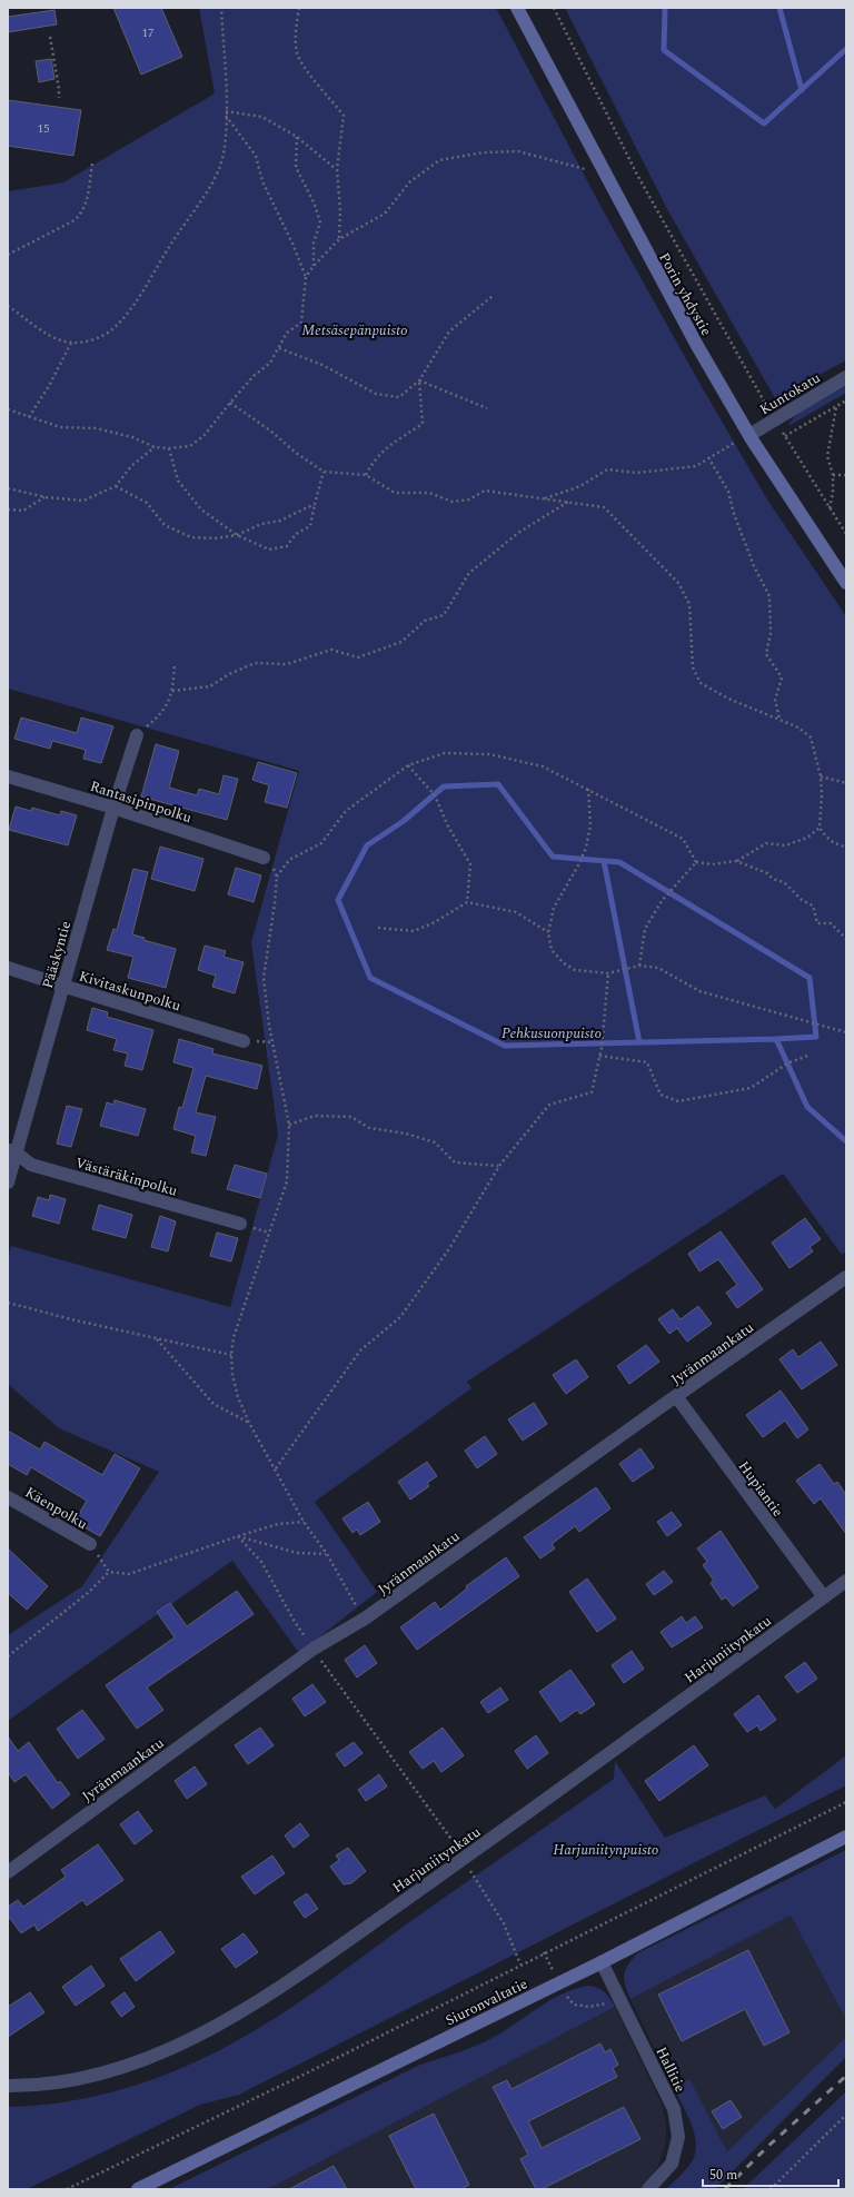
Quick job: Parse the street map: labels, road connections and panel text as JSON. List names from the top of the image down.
{
  "streets": {
    "main road": ["Porin yhdystie", "Siuronvaltatie"],
    "street": [
      "Kuntokatu",
      "Rantasipinpolku",
      "Pääskyntie",
      "Kivitaskunpolku",
      "Västäräkinpolku",
      "Jyränmaankatu",
      "Hupiantie",
      "Käenpolku",
      "Harjuniitynkatu",
      "Hallitie"
    ]
  },
  "crossings": [
    ["Porin yhdystie", "Kuntokatu"],
    ["Rantasipinpolku", "Pääskyntie"],
    ["Pääskyntie", "Kivitaskunpolku"],
    ["Pääskyntie", "Västäräkinpolku"],
    ["Jyränmaankatu", "Hupiantie"],
    ["Hupiantie", "Harjuniitynkatu"],
    ["Siuronvaltatie", "Hallitie"]
  ],
  "parks": ["Metsäsepänpuisto", "Pehkusuonpuisto", "Harjuniitynpuisto"],
  "house_numbers": ["17", "15"],
  "scale_bar": "50 m"
}
